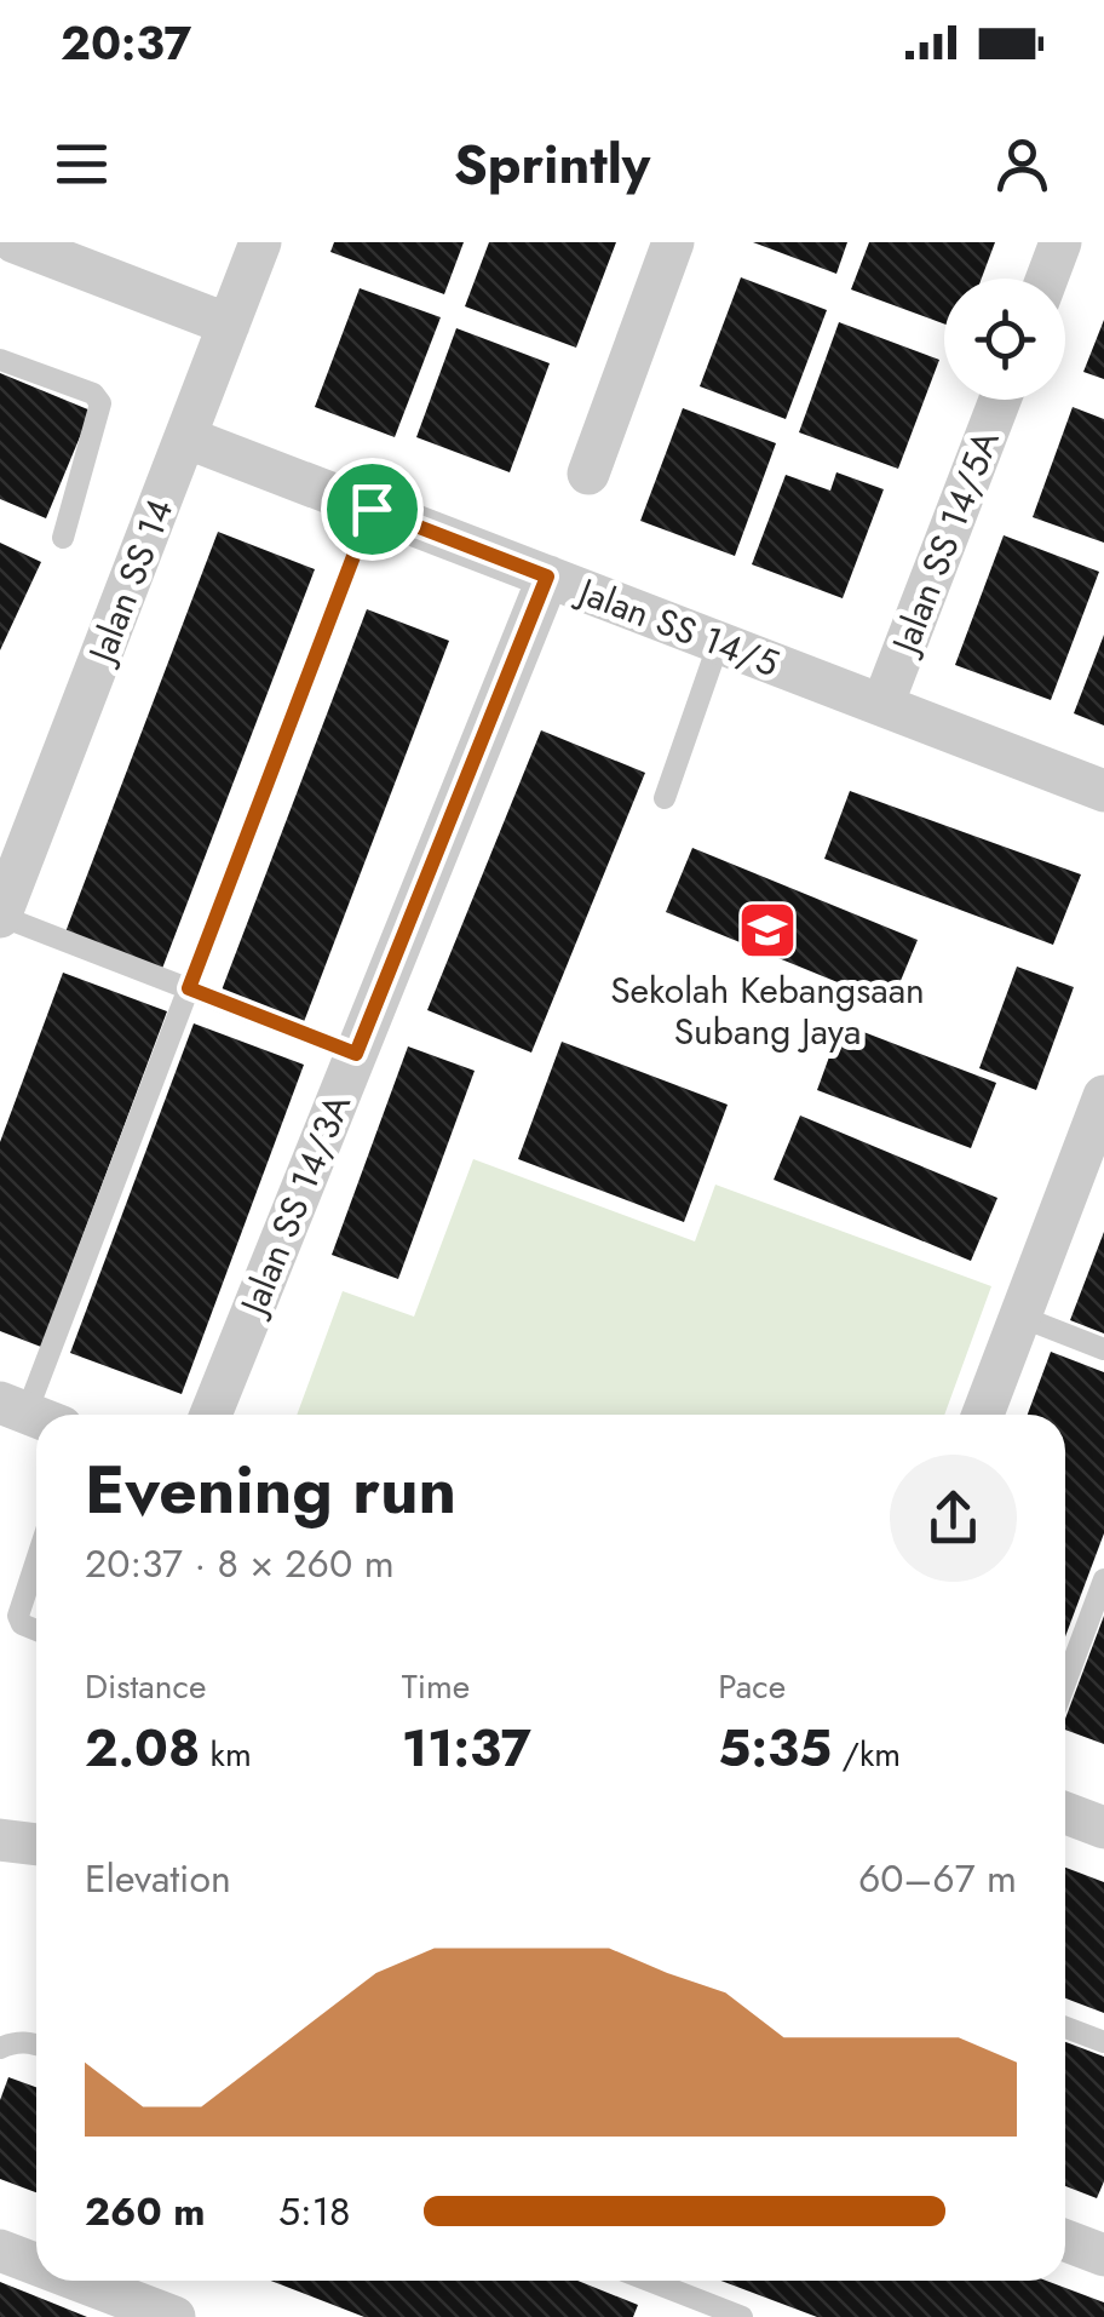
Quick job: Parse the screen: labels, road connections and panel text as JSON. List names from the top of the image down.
{
  "streets": {
    "street": [
      "Jalan SS 14/5A",
      "Jalan SS 14",
      "Jalan SS 14/5",
      "Jalan SS 14/3A"
    ]
  },
  "crossings": [
    ["Jalan SS 14/5A", "Jalan SS 14/5"],
    ["Jalan SS 14", "Jalan SS 14/5"],
    ["Jalan SS 14/5", "Jalan SS 14/3A"]
  ],
  "places": {
    "school or university": ["Sekolah Kebangsaan Subang Jaya"]
  },
  "page": {
    "status": "20:37",
    "header": "Sprintly",
    "heading": ["Evening run", "20:37 · 8 × 260 m"],
    "stats": [
      ["Distance", "2.08 km"],
      ["Time", "11:37"],
      ["Pace", "5:35 /km"]
    ],
    "chart": ["Elevation", "60–67 m"],
    "list": [
      {
        "name": "260 m",
        "note": "5:18"
      }
    ]
  }
}
